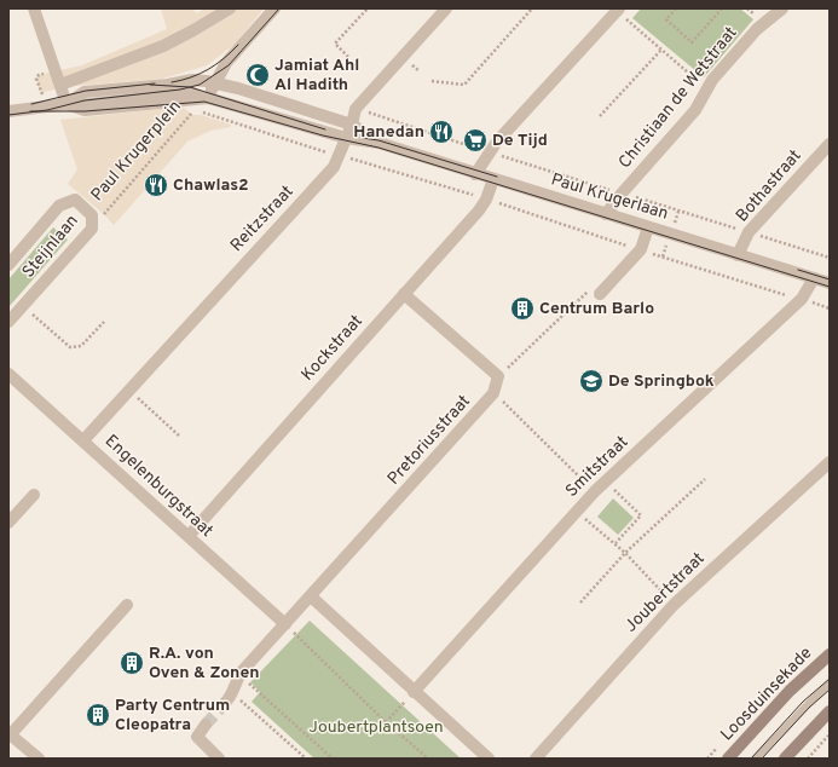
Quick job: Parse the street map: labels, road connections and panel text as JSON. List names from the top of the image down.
{
  "streets": {
    "main road": ["Loosduinsekade"],
    "street": [
      "Christiaan de Wetstraat",
      "Bothastraat",
      "Paul Krugerlaan",
      "Reitzstraat",
      "Steijnlaan",
      "Kockstraat",
      "Pretoriusstraat",
      "Smitstraat",
      "Engelenburgstraat",
      "Joubertstraat"
    ],
    "path": ["Paul Krugerplein"]
  },
  "crossings": [
    ["Christiaan de Wetstraat", "Paul Krugerlaan"],
    ["Paul Krugerplein", "Steijnlaan"],
    ["Bothastraat", "Paul Krugerlaan"],
    ["Paul Krugerlaan", "Reitzstraat"],
    ["Paul Krugerlaan", "Kockstraat"],
    ["Paul Krugerlaan", "Smitstraat"],
    ["Reitzstraat", "Engelenburgstraat"],
    ["Kockstraat", "Engelenburgstraat"],
    ["Pretoriusstraat", "Engelenburgstraat"]
  ],
  "parks": ["Joubertplantsoen"],
  "places": {
    "mosque": ["Jamiat Ahl Al Hadith"],
    "restaurant": ["Hanedan", "Chawlas2"],
    "supermarket": ["De Tijd"],
    "building": ["Centrum Barlo", "R.A. von Oven & Zonen", "Party Centrum Cleopatra"],
    "school or university": ["De Springbok"]
  }
}
